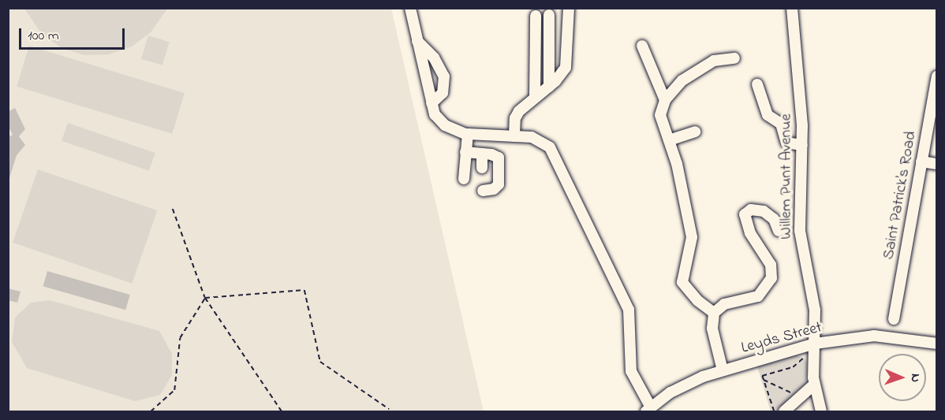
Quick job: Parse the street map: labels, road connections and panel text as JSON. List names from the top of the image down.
{
  "streets": {
    "street": ["Willem Punt Avenue", "Saint Patrick's Road", "Leyds Street"]
  },
  "crossings": [
    ["Willem Punt Avenue", "Leyds Street"]
  ],
  "scale_bar": "100 m",
  "north": "right"
}
